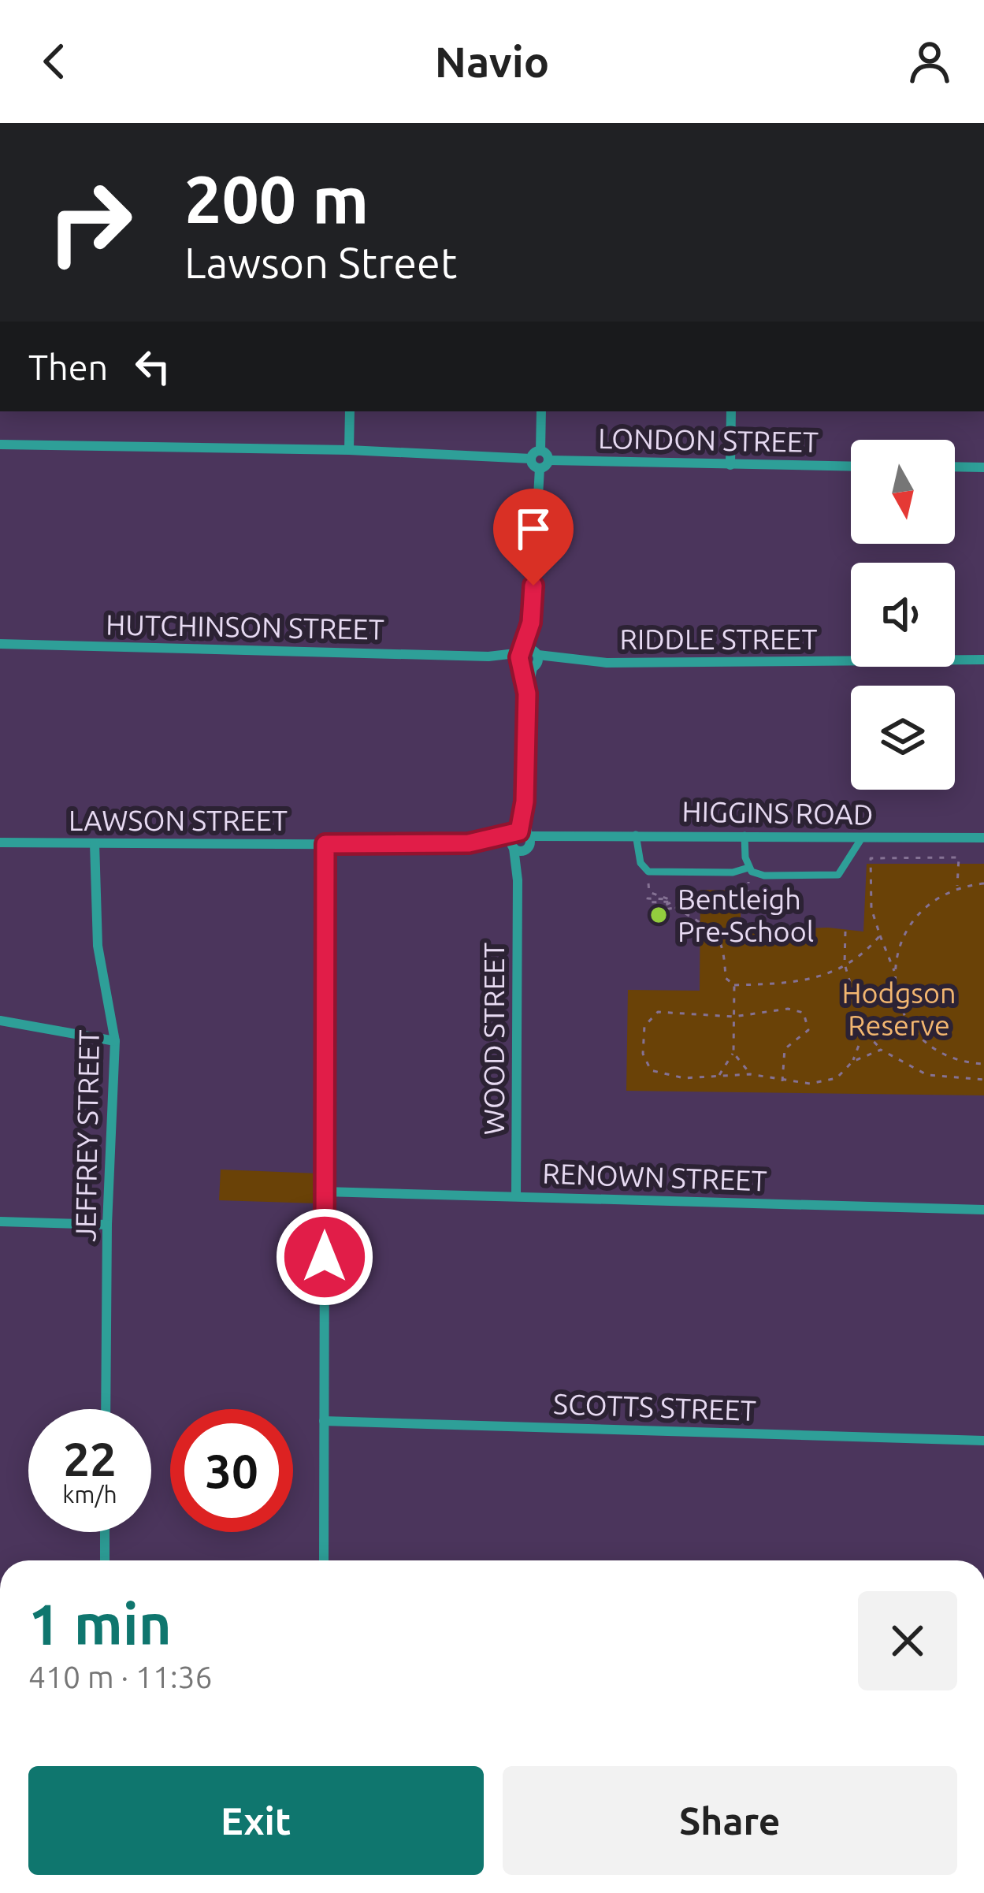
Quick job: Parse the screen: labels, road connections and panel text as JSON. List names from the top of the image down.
{
  "streets": {
    "street": [
      "LONDON STREET",
      "HUTCHINSON STREET",
      "RIDDLE STREET",
      "HIGGINS ROAD",
      "LAWSON STREET",
      "WOOD STREET",
      "JEFFREY STREET",
      "RENOWN STREET",
      "SCOTTS STREET"
    ]
  },
  "crossings": [
    ["LONDON STREET", "WOOD STREET"],
    ["HUTCHINSON STREET", "RIDDLE STREET"],
    ["HUTCHINSON STREET", "WOOD STREET"],
    ["RIDDLE STREET", "WOOD STREET"],
    ["HIGGINS ROAD", "LAWSON STREET"],
    ["HIGGINS ROAD", "WOOD STREET"],
    ["LAWSON STREET", "WOOD STREET"],
    ["LAWSON STREET", "JEFFREY STREET"],
    ["WOOD STREET", "RENOWN STREET"]
  ],
  "parks": ["Hodgson Reserve"],
  "places": ["Bentleigh Pre-School"],
  "north": "bottom",
  "page": {
    "header": "Navio",
    "turn": ["200 m", "Lawson Street"],
    "then": "Then",
    "speed": "22 km/h",
    "limit": "30",
    "heading": ["1 min", "410 m · 11:36"],
    "buttons": ["Exit", "Share"]
  }
}
